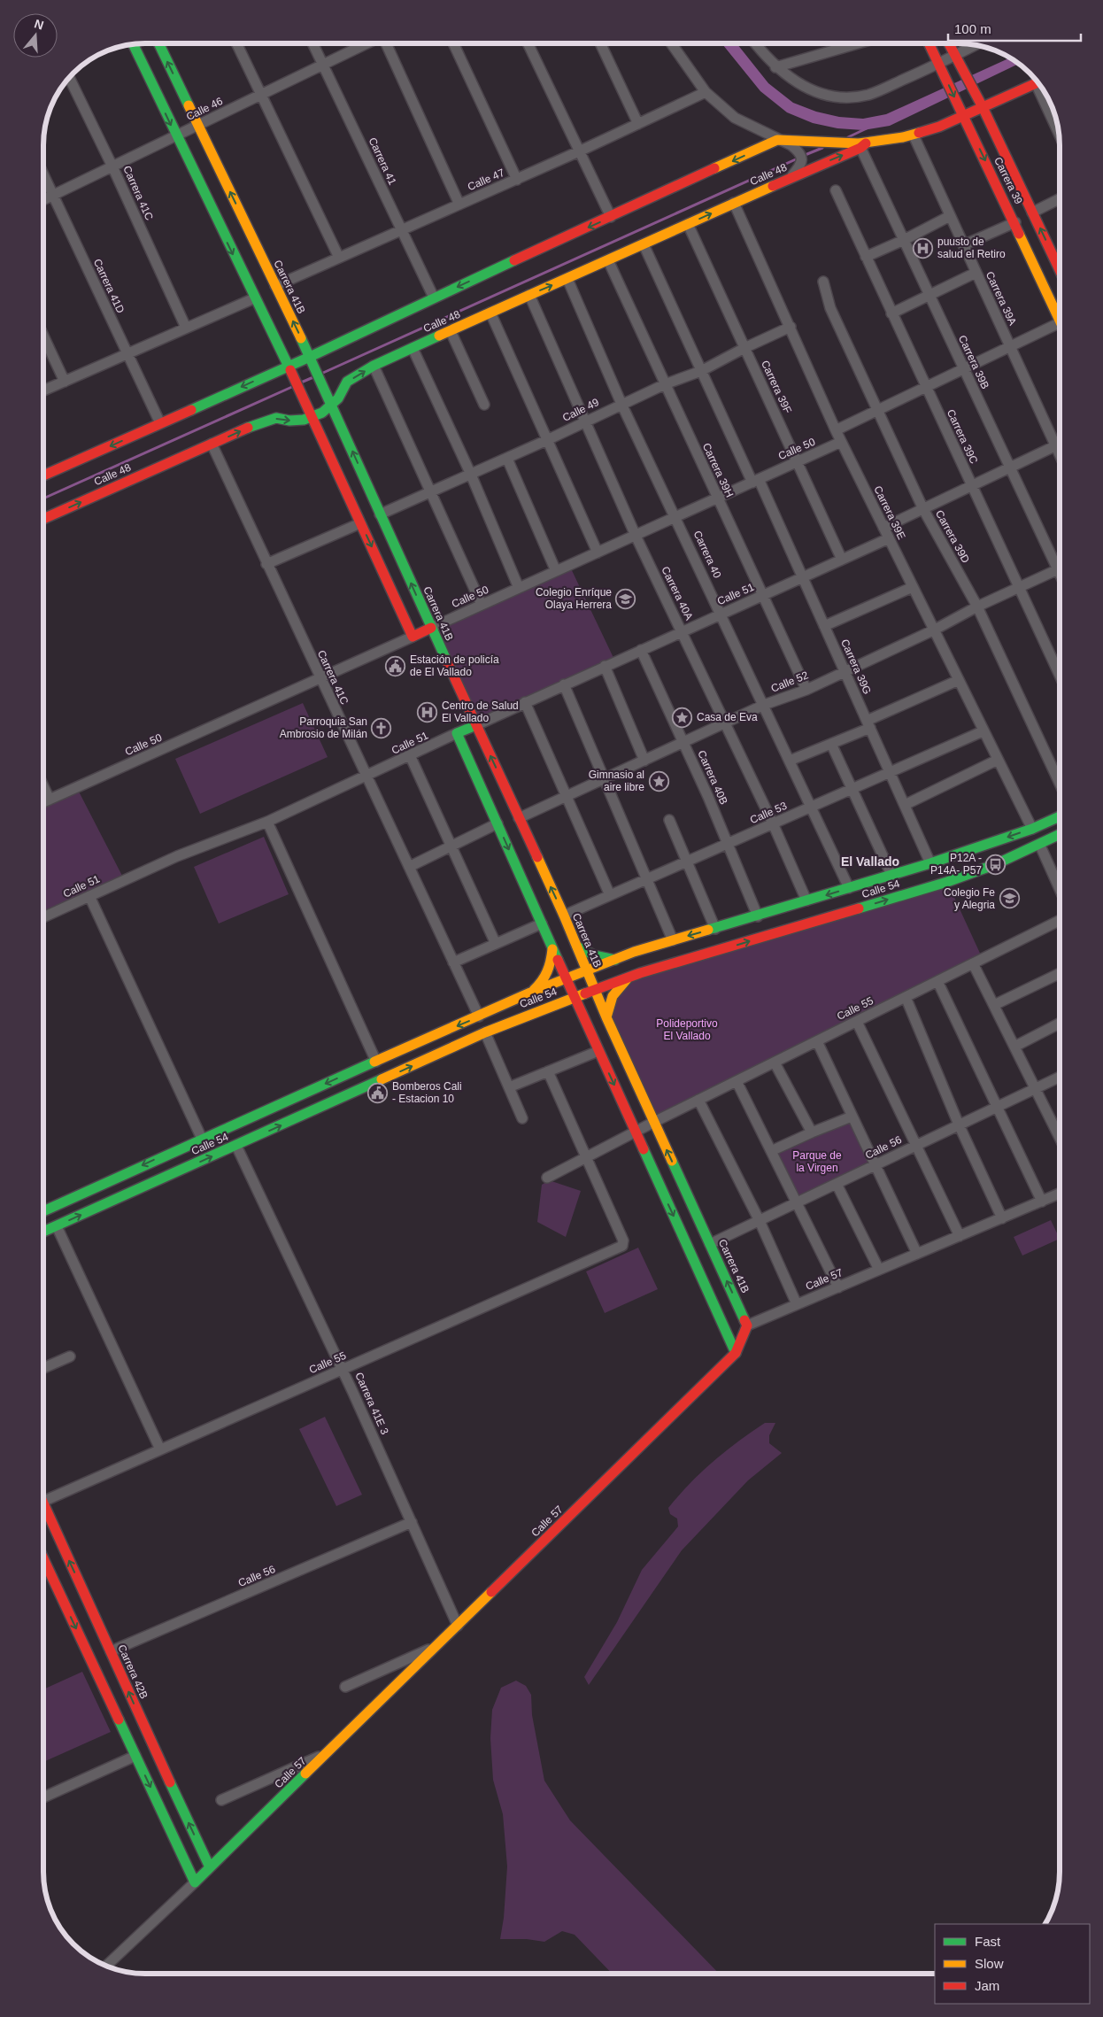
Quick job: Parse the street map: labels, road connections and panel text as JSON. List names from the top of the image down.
{
  "streets": {
    "street": [
      "Calle 46",
      "Carrera 41",
      "Calle 48",
      "Calle 47",
      "Carrera 39",
      "Carrera 41C",
      "Carrera 41D",
      "Carrera 41B",
      "Carrera 39A",
      "Carrera 39B",
      "Carrera 39F",
      "Calle 49",
      "Carrera 39C",
      "Calle 50",
      "Carrera 39H",
      "Carrera 39E",
      "Carrera 39D",
      "Carrera 40",
      "Carrera 40A",
      "Calle 51",
      "Carrera 39G",
      "Calle 52",
      "Carrera 40B",
      "Calle 53",
      "Calle 54",
      "Calle 55",
      "Calle 56",
      "Calle 57",
      "Carrera 41E 3",
      "Carrera 42B"
    ]
  },
  "crossings": [
    ["Calle 46", "Carrera 41"],
    ["Calle 46", "Carrera 41C"],
    ["Calle 46", "Carrera 41D"],
    ["Calle 46", "Carrera 41B"],
    ["Carrera 41", "Calle 48"],
    ["Carrera 41", "Calle 47"],
    ["Calle 48", "Carrera 39"],
    ["Calle 48", "Carrera 41C"],
    ["Calle 48", "Carrera 41D"],
    ["Calle 48", "Carrera 41B"],
    ["Calle 48", "Carrera 39A"],
    ["Calle 48", "Carrera 39B"],
    ["Calle 48", "Carrera 39F"],
    ["Calle 48", "Carrera 39H"],
    ["Calle 48", "Carrera 39E"],
    ["Calle 48", "Carrera 40"],
    ["Calle 48", "Carrera 40A"],
    ["Calle 48", "Carrera 39G"],
    ["Calle 47", "Carrera 41B"],
    ["Carrera 41C", "Calle 50"],
    ["Carrera 41C", "Calle 51"],
    ["Carrera 41C", "Calle 54"],
    ["Carrera 41B", "Calle 49"],
    ["Carrera 41B", "Calle 50"],
    ["Carrera 41B", "Calle 51"],
    ["Carrera 41B", "Calle 52"],
    ["Carrera 41B", "Calle 53"],
    ["Carrera 41B", "Calle 54"],
    ["Carrera 41B", "Calle 55"],
    ["Carrera 41B", "Calle 56"],
    ["Carrera 41B", "Calle 57"],
    ["Carrera 39B", "Calle 52"],
    ["Carrera 39F", "Calle 49"],
    ["Carrera 39F", "Calle 50"],
    ["Carrera 39F", "Calle 51"],
    ["Calle 49", "Carrera 39H"],
    ["Calle 49", "Carrera 39E"],
    ["Calle 49", "Carrera 40"],
    ["Calle 49", "Carrera 40A"],
    ["Calle 49", "Carrera 39G"],
    ["Carrera 39C", "Calle 52"],
    ["Calle 50", "Carrera 39H"],
    ["Calle 50", "Carrera 39E"],
    ["Calle 50", "Carrera 40"],
    ["Calle 50", "Carrera 40A"],
    ["Calle 50", "Carrera 39G"],
    ["Carrera 39H", "Calle 51"],
    ["Carrera 39H", "Calle 52"],
    ["Carrera 39E", "Calle 51"],
    ["Carrera 39E", "Calle 52"],
    ["Carrera 39E", "Calle 53"],
    ["Carrera 39E", "Calle 54"],
    ["Carrera 39D", "Calle 52"],
    ["Carrera 40", "Calle 51"],
    ["Carrera 40", "Calle 52"],
    ["Carrera 40", "Calle 53"],
    ["Carrera 40", "Calle 54"],
    ["Carrera 40A", "Calle 51"],
    ["Carrera 40A", "Calle 52"],
    ["Carrera 40A", "Calle 53"],
    ["Carrera 40A", "Calle 54"],
    ["Calle 51", "Carrera 39G"],
    ["Calle 51", "Carrera 40B"],
    ["Carrera 39G", "Calle 52"],
    ["Carrera 39G", "Calle 53"],
    ["Carrera 39G", "Calle 54"],
    ["Calle 52", "Carrera 40B"],
    ["Carrera 40B", "Calle 53"],
    ["Carrera 40B", "Calle 54"],
    ["Calle 54", "Carrera 41E 3"],
    ["Calle 55", "Carrera 41E 3"],
    ["Calle 56", "Carrera 41E 3"],
    ["Calle 56", "Carrera 42B"],
    ["Calle 57", "Carrera 41E 3"],
    ["Calle 57", "Carrera 42B"]
  ],
  "districts": ["El Vallado"],
  "parks": ["Polideportivo El Vallado", "Parque de la Virgen"],
  "places": {
    "hospital": ["puusto de salud el Retiro", "Centro de Salud El Vallado"],
    "school or university": ["Colegio Enríque Olaya Herrera", "Colegio Fe y Alegria"],
    "public building": ["Estación de policía de El Vallado", "Bomberos Cali - Estacion 10"],
    "place": ["Casa de Eva", "Gimnasio al aire libre"],
    "church": ["Parroquia San Ambrosio de Milán"],
    "bus stop": ["P12A - P14A- P57"]
  },
  "legend": ["Fast", "Slow", "Jam"],
  "scale_bar": "100 m",
  "north": "top"
}
